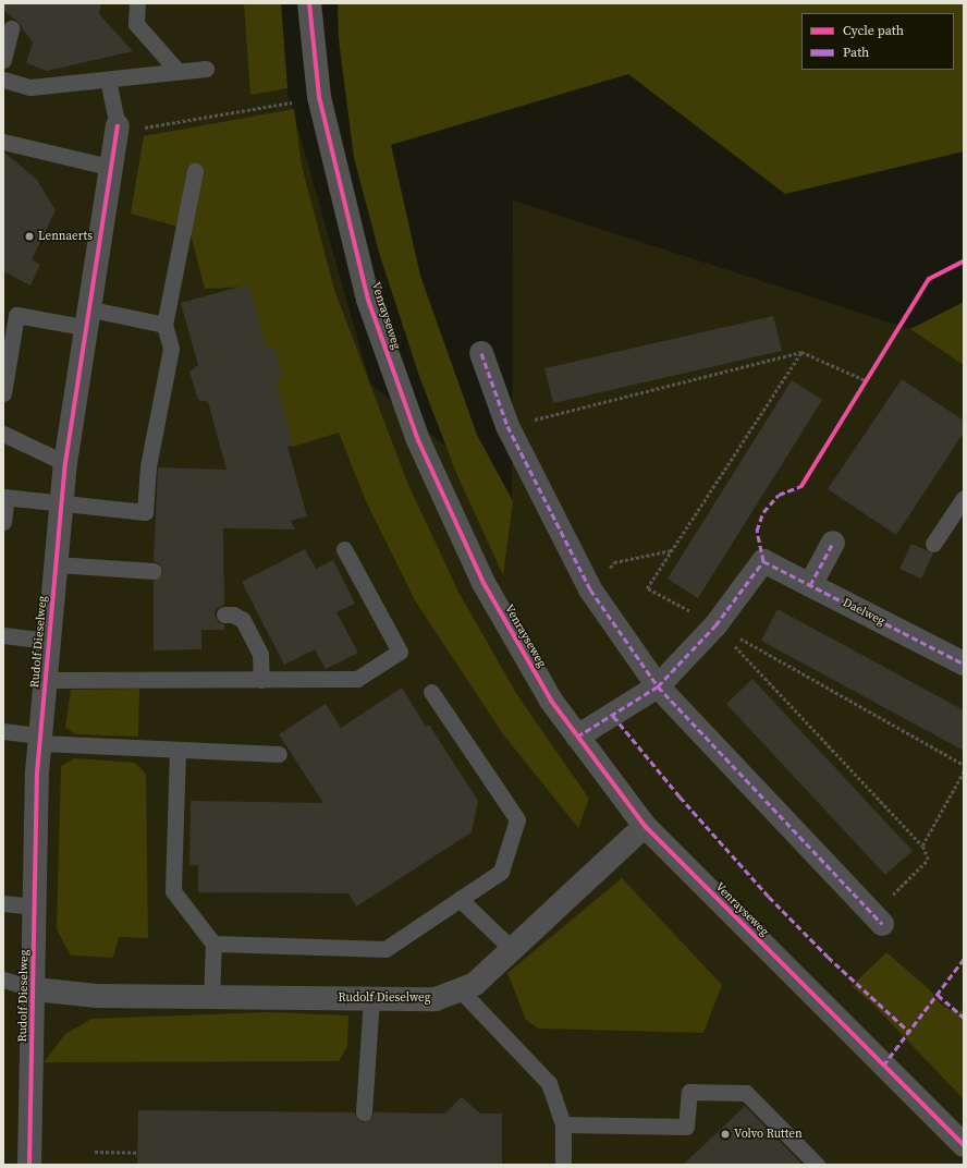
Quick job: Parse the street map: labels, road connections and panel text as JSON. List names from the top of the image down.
{
  "streets": {
    "street": ["Venrayseweg", "Daelweg", "Rudolf Dieselweg"]
  },
  "crossings": [
    ["Venrayseweg", "Rudolf Dieselweg"]
  ],
  "places": ["Lennaerts", "Volvo Rutten"],
  "legend": ["Cycle path", "Path"]
}
